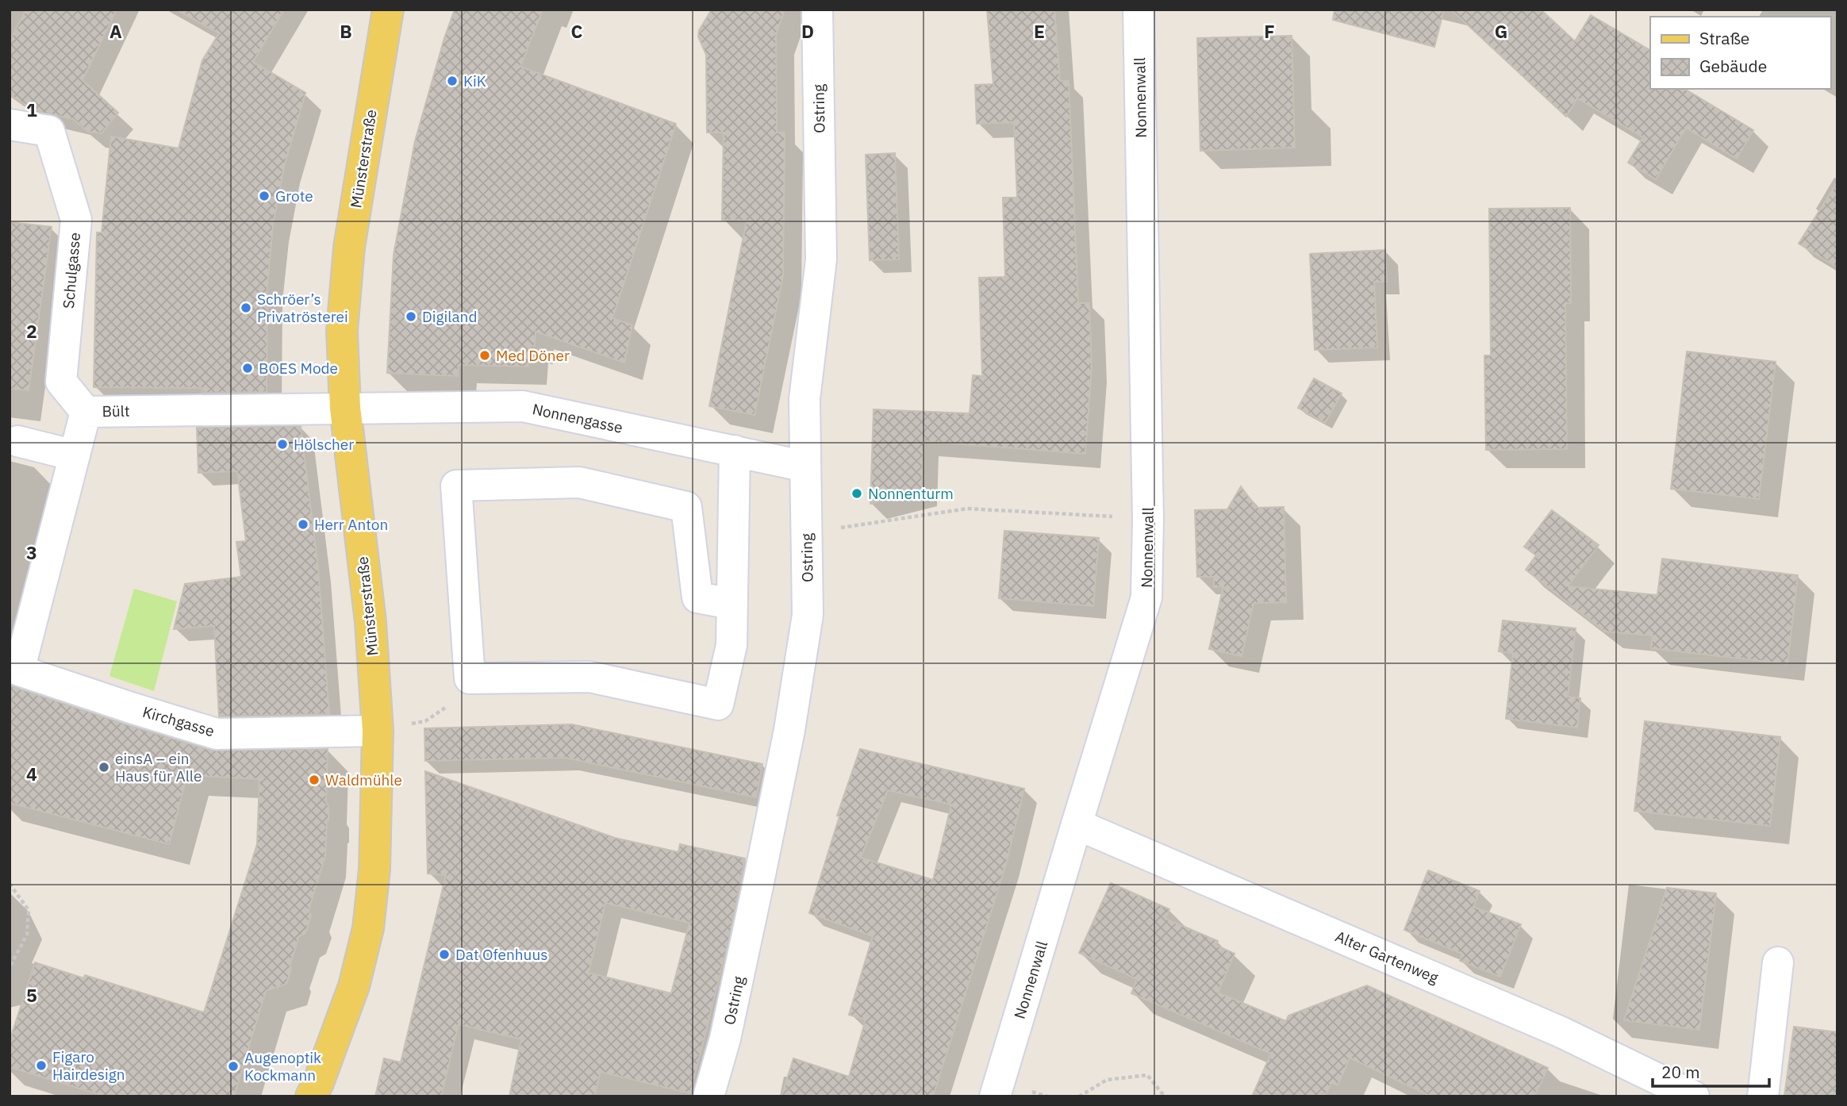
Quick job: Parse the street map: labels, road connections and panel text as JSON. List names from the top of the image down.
{
  "streets": {
    "main road": ["Münsterstraße"],
    "street": [
      "Nonnenwall",
      "Ostring",
      "Schulgasse",
      "Bült",
      "Nonnengasse",
      "Kirchgasse",
      "Alter Gartenweg"
    ]
  },
  "crossings": [
    ["Nonnenwall", "Alter Gartenweg"],
    ["Ostring", "Nonnengasse"],
    ["Münsterstraße", "Bült"],
    ["Münsterstraße", "Nonnengasse"],
    ["Münsterstraße", "Kirchgasse"],
    ["Schulgasse", "Bült"],
    ["Bült", "Nonnengasse"],
    ["Bült", "Kirchgasse"]
  ],
  "places": [
    "KiK",
    "Grote",
    "Schröer’s Privatrösterei",
    "Digiland",
    "Med Döner",
    "BOES Mode",
    "Hölscher",
    "Nonnenturm",
    "Herr Anton",
    "einsA – ein Haus für Alle",
    "Waldmühle",
    "Dat Ofenhuus",
    "Figaro Hairdesign",
    "Augenoptik Kockmann"
  ],
  "legend": ["Straße", "Gebäude"],
  "scale_bar": "20 m",
  "grid": {
    "columns": [
      "A",
      "B",
      "C",
      "D",
      "E",
      "F",
      "G"
    ],
    "rows": [
      "1",
      "2",
      "3",
      "4",
      "5"
    ]
  }
}
